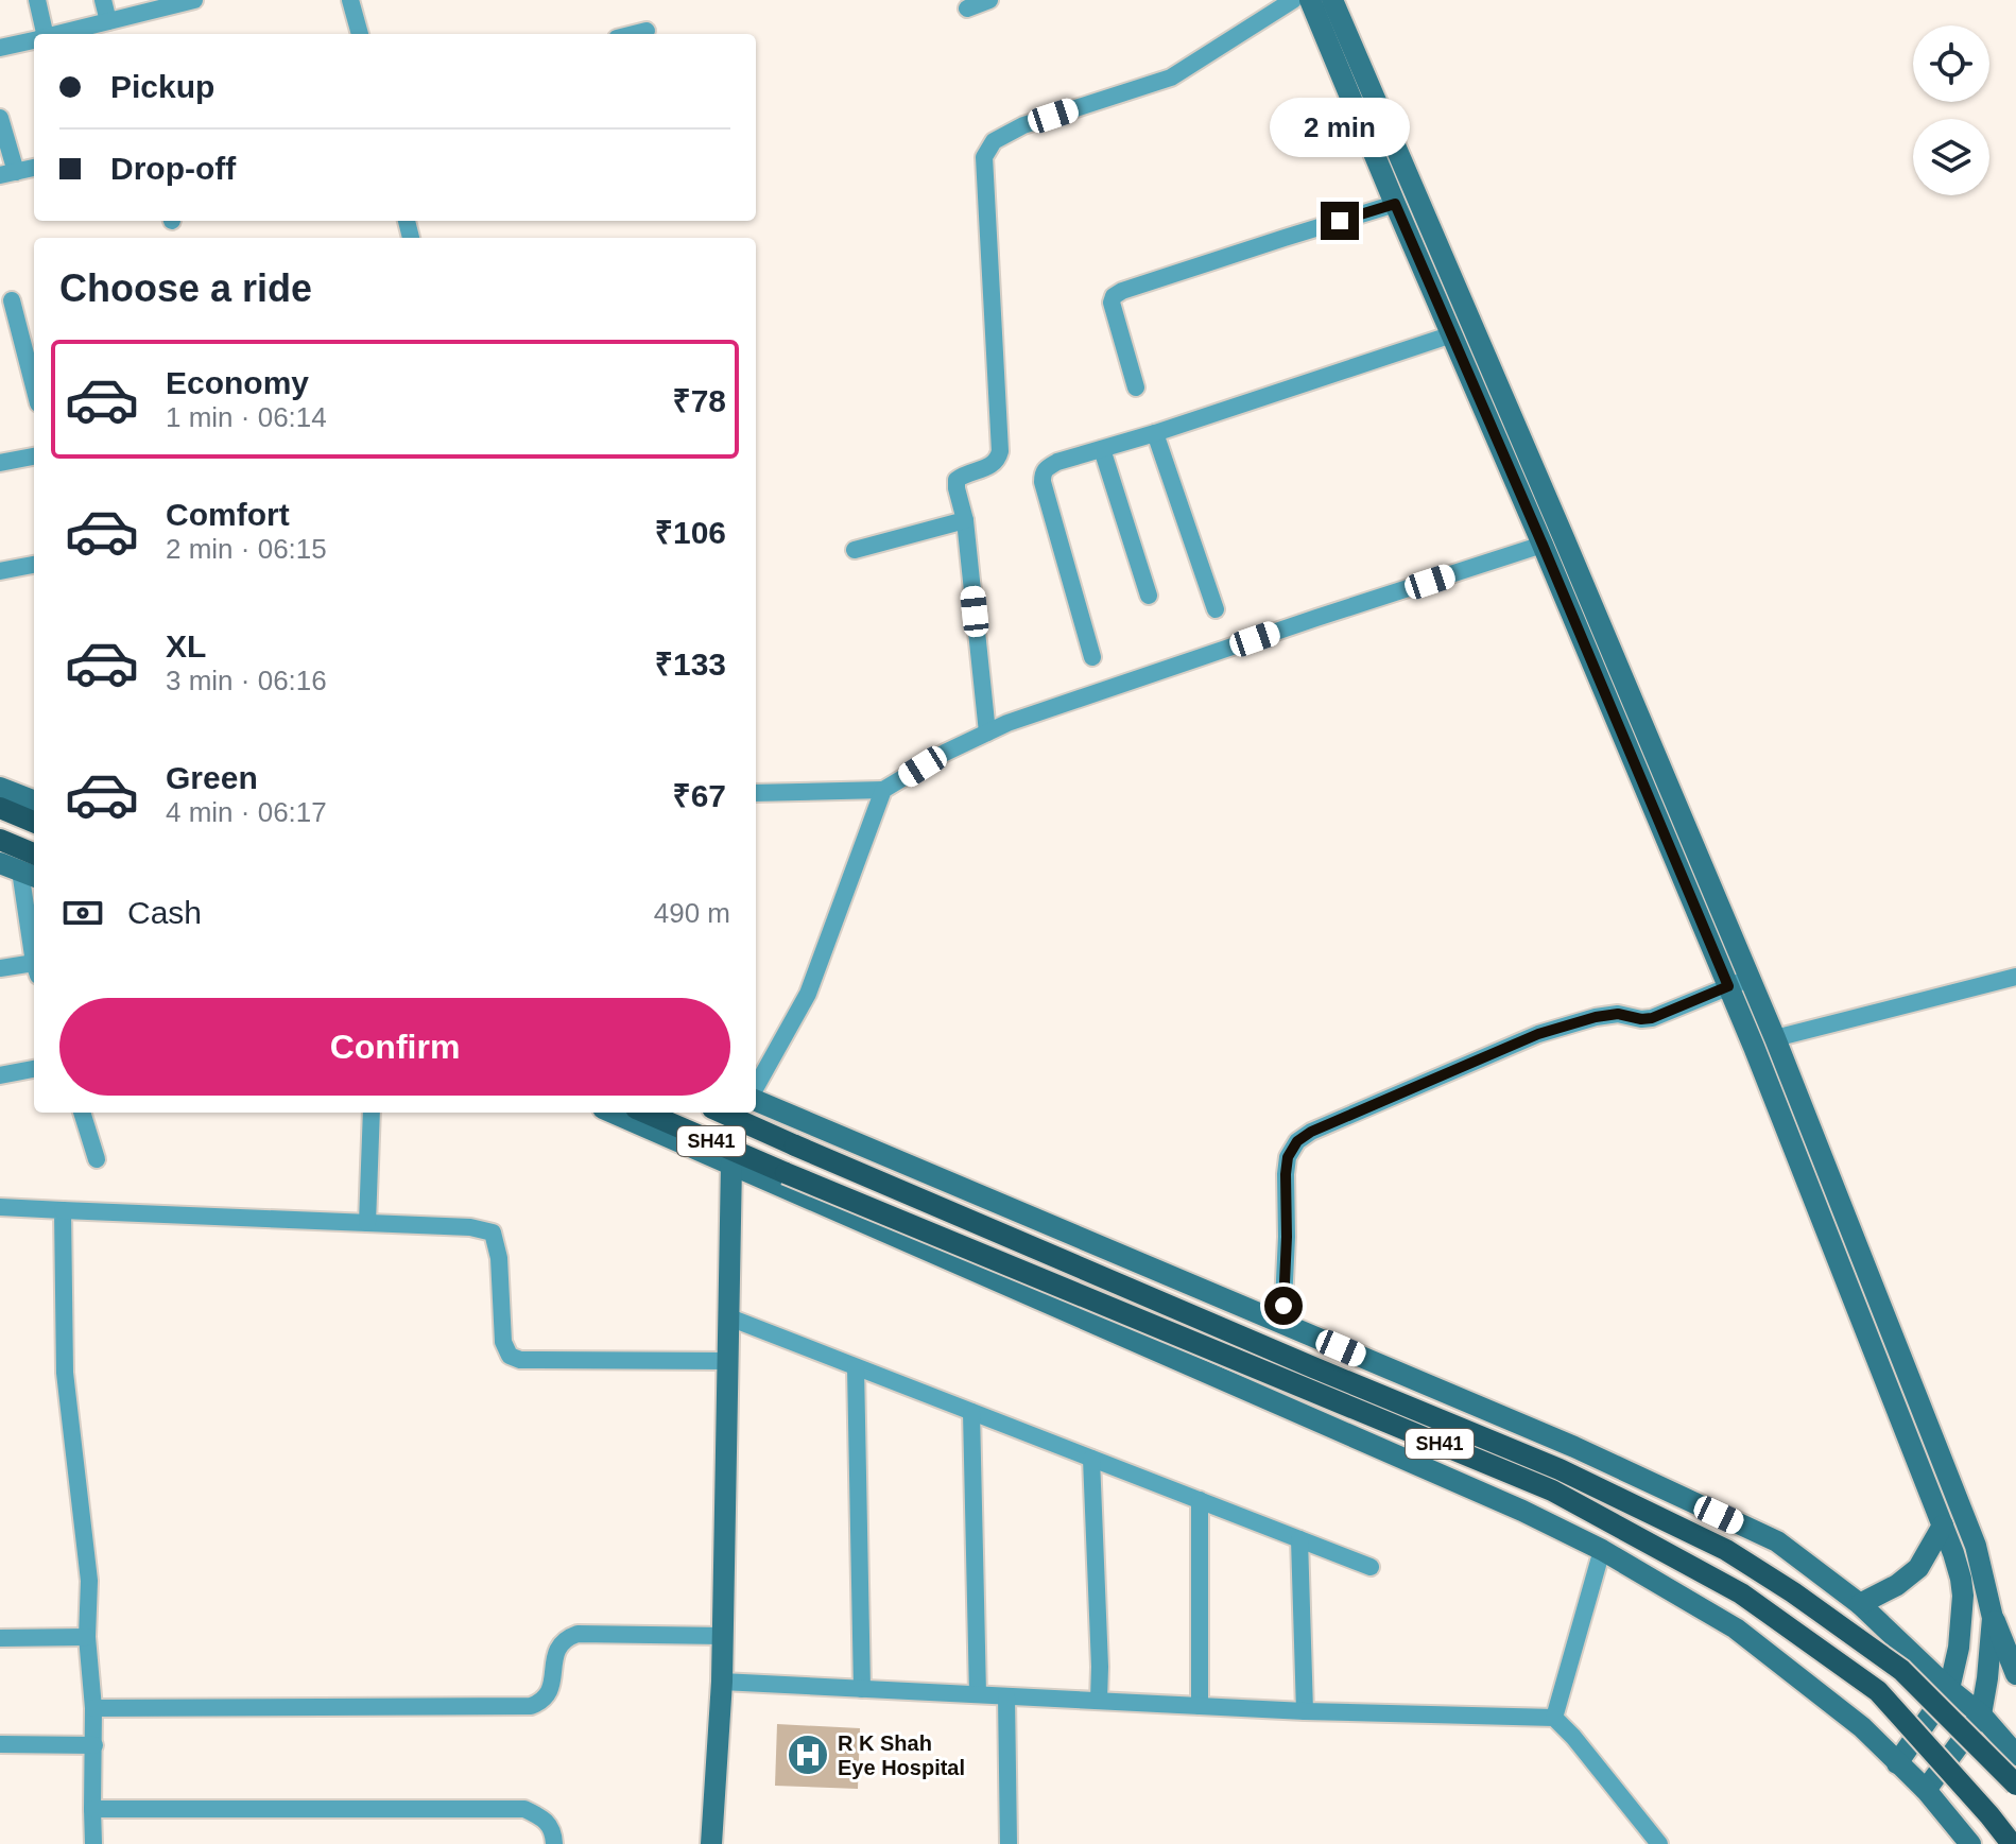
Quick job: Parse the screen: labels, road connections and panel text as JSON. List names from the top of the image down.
{
  "streets": {
    "main road": ["SH41"]
  },
  "places": {
    "hospital": ["R K Shah Eye Hospital"]
  },
  "page": {
    "banner": ["Pickup", "Drop-off"],
    "bubble": "2 min",
    "heading": "Choose a ride",
    "list": [
      {
        "name": "Economy",
        "note": "1 min · 06:14",
        "value": "₹78"
      },
      {
        "name": "Comfort",
        "note": "2 min · 06:15",
        "value": "₹106"
      },
      {
        "name": "XL",
        "note": "3 min · 06:16",
        "value": "₹133"
      },
      {
        "name": "Green",
        "note": "4 min · 06:17",
        "value": "₹67"
      }
    ],
    "pay": ["Cash", "490 m"],
    "buttons": "Confirm"
  }
}
